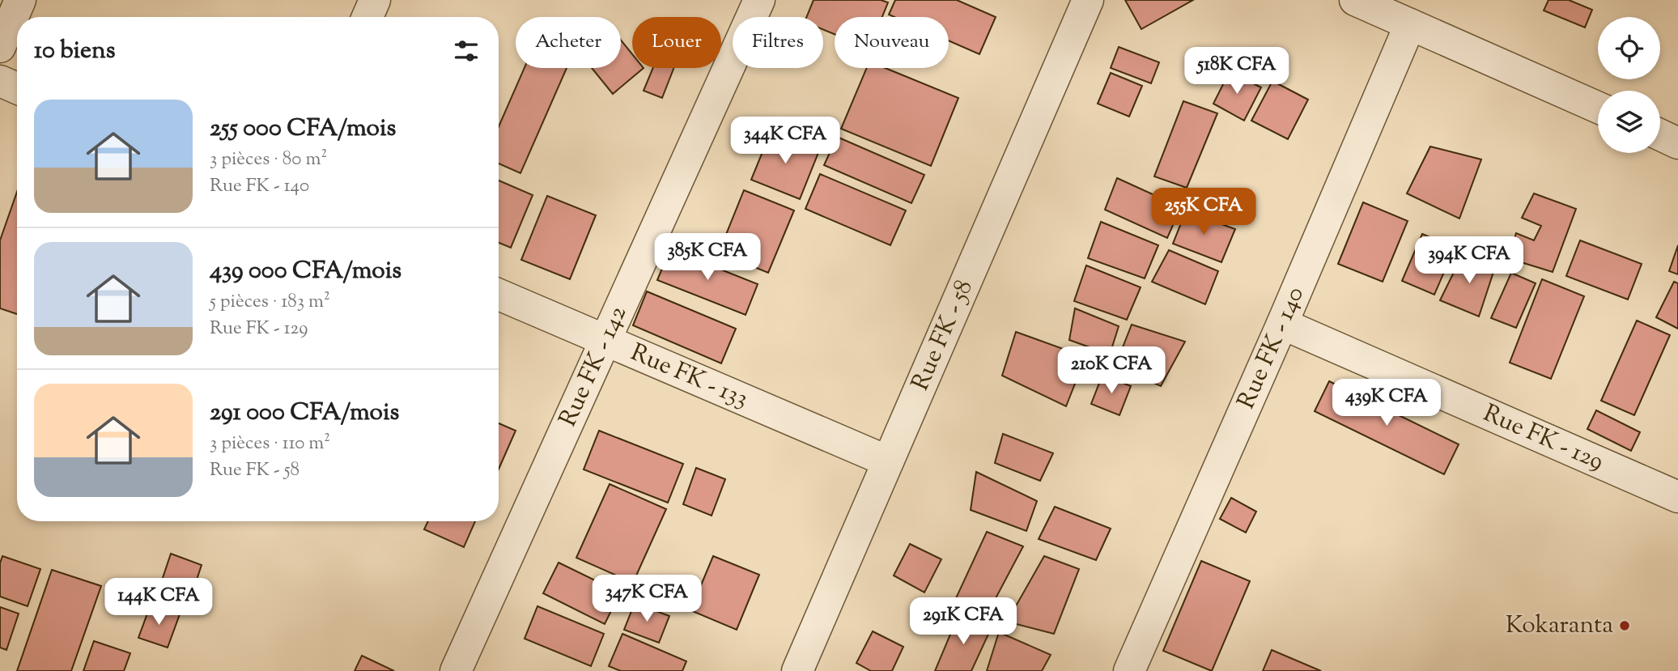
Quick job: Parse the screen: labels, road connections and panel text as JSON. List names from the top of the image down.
{
  "streets": {
    "street": [
      "Rue FK - 58",
      "Rue FK - 140",
      "Rue FK - 142",
      "Rue FK - 133",
      "Rue FK - 129"
    ]
  },
  "crossings": [
    ["Rue FK - 58", "Rue FK - 133"],
    ["Rue FK - 140", "Rue FK - 129"],
    ["Rue FK - 142", "Rue FK - 133"]
  ],
  "places": ["Kokaranta"],
  "page": {
    "chip": [
      "Acheter",
      "Louer",
      "Filtres",
      "Nouveau"
    ],
    "heading": "10 biens",
    "price": [
      "518K CFA",
      "344K CFA",
      "255K CFA",
      "385K CFA",
      "394K CFA",
      "210K CFA",
      "439K CFA",
      "347K CFA",
      "144K CFA",
      "291K CFA"
    ],
    "list": [
      {
        "name": "255 000 CFA/mois",
        "note": "3 pièces · 80 m² · Rue FK - 140"
      },
      {
        "name": "439 000 CFA/mois",
        "note": "5 pièces · 183 m² · Rue FK - 129"
      },
      {
        "name": "291 000 CFA/mois",
        "note": "3 pièces · 110 m² · Rue FK - 58"
      }
    ]
  }
}
